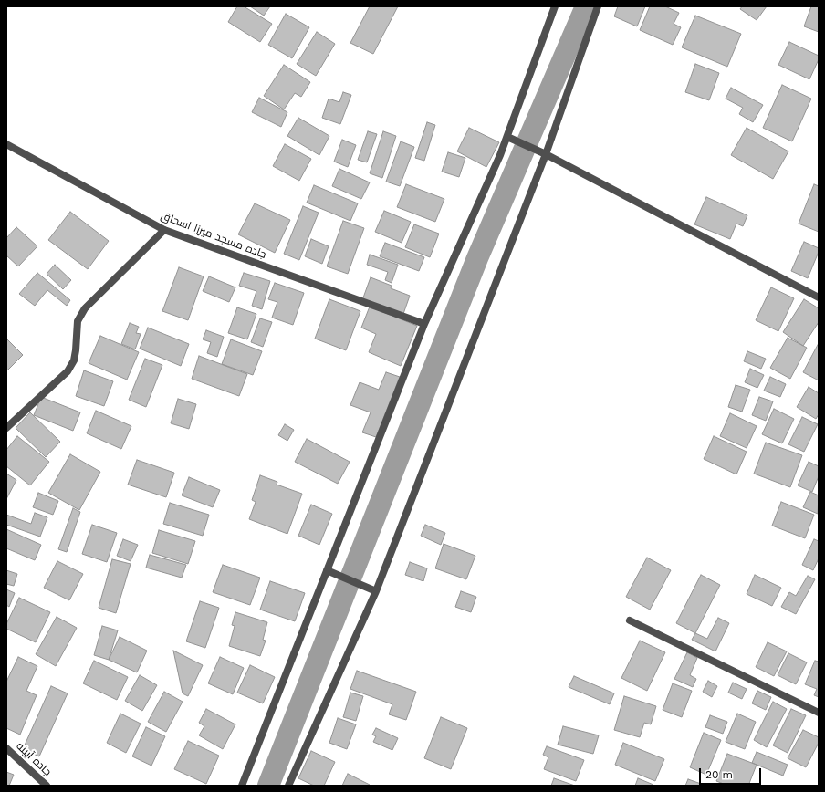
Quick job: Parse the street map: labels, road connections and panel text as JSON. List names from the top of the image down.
{
  "streets": {
    "street": ["جاده مسجد ميرزا اسحاق", "جاده آیینه"]
  },
  "scale_bar": "20 m"
}
